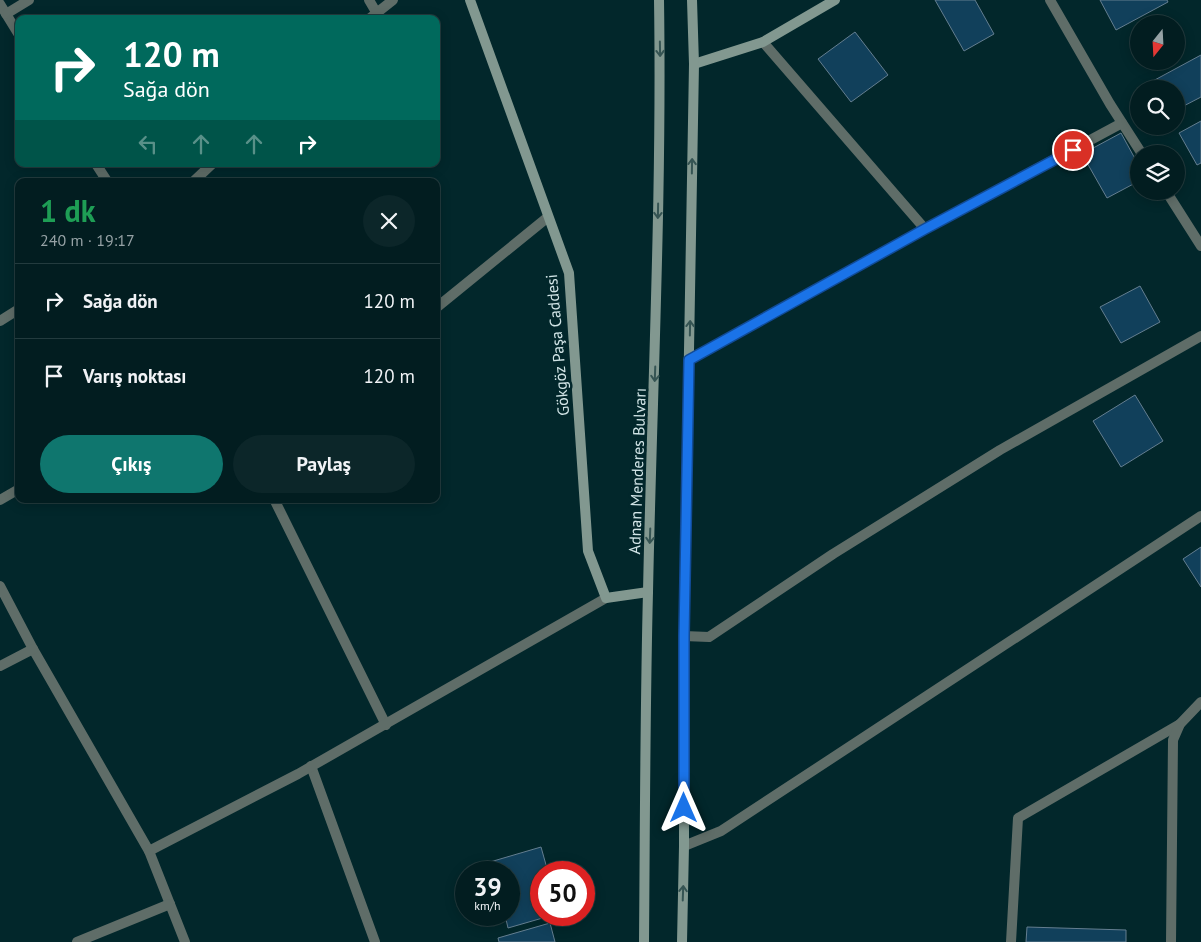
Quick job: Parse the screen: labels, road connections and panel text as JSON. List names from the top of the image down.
{
  "streets": {
    "main road": ["Gökgöz Paşa Caddesi", "Adnan Menderes Bulvarı"]
  },
  "north": "bottom",
  "page": {
    "turn": ["120 m", "Sağa dön"],
    "heading": ["1 dk", "240 m · 19:17"],
    "list": [
      {
        "name": "Sağa dön",
        "value": "120 m"
      },
      {
        "name": "Varış noktası",
        "value": "120 m"
      }
    ],
    "buttons": ["Çıkış", "Paylaş"],
    "speed": "39 km/h",
    "limit": "50"
  }
}
